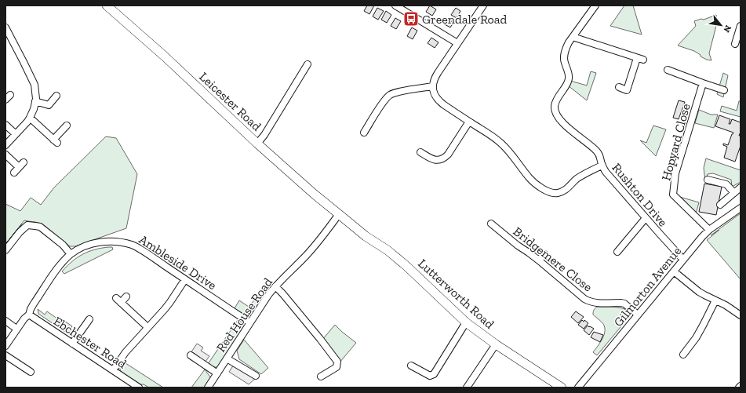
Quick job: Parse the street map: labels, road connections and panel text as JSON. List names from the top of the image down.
{
  "streets": {
    "main road": ["Leicester Road", "Lutterworth Road"],
    "street": [
      "Hopyard Close",
      "Rushton Drive",
      "Bridgemere Close",
      "Ambleside Drive",
      "Gilmorton Avenue",
      "Red House Road",
      "Ebchester Road"
    ]
  },
  "crossings": [
    ["Leicester Road", "Lutterworth Road"],
    ["Leicester Road", "Red House Road"],
    ["Hopyard Close", "Gilmorton Avenue"],
    ["Rushton Drive", "Gilmorton Avenue"],
    ["Bridgemere Close", "Gilmorton Avenue"],
    ["Ambleside Drive", "Red House Road"],
    ["Ambleside Drive", "Ebchester Road"],
    ["Lutterworth Road", "Red House Road"]
  ],
  "places": {
    "bus stop": ["Greendale Road"]
  },
  "north": "bottom right"
}
